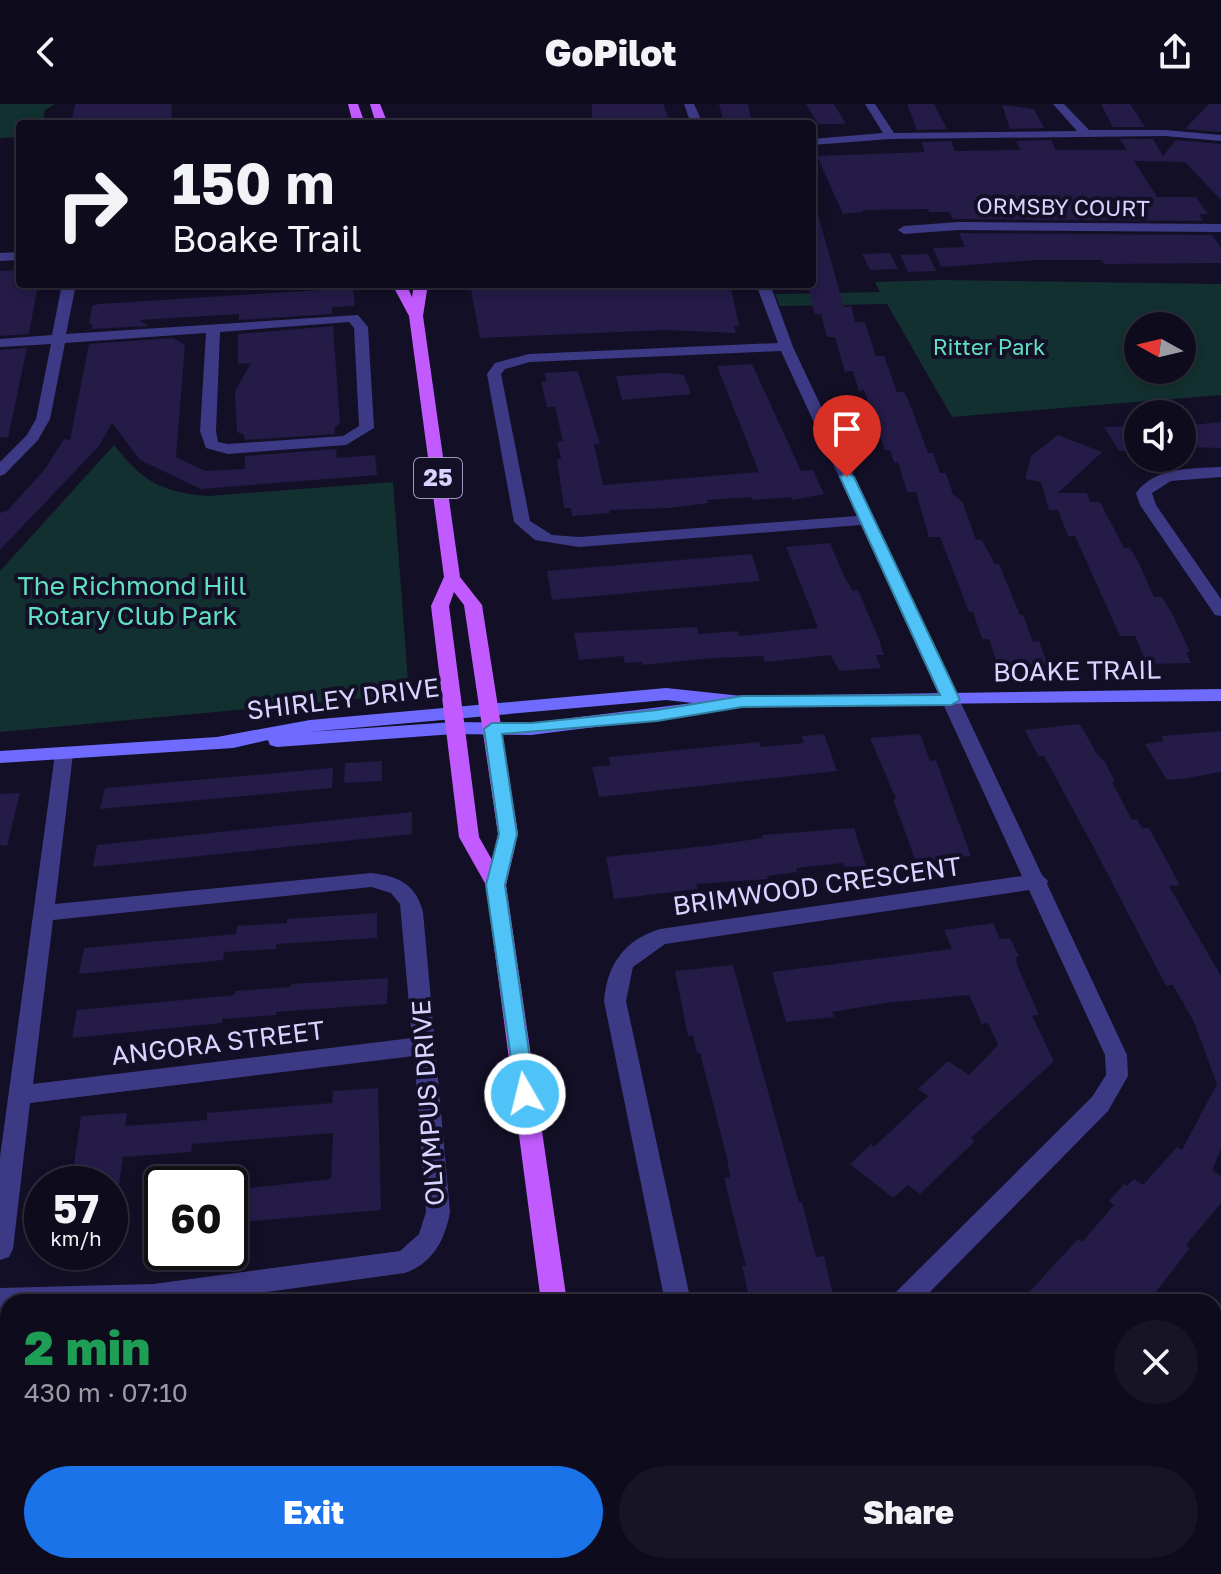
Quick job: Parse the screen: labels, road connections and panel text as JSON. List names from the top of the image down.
{
  "streets": {
    "main road": ["25"],
    "street": [
      "ORMSBY COURT",
      "BOAKE TRAIL",
      "SHIRLEY DRIVE",
      "BRIMWOOD CRESCENT",
      "ANGORA STREET",
      "OLYMPUS DRIVE"
    ]
  },
  "crossings": [
    ["25", "BOAKE TRAIL"],
    ["25", "SHIRLEY DRIVE"],
    ["BOAKE TRAIL", "SHIRLEY DRIVE"],
    ["ANGORA STREET", "OLYMPUS DRIVE"]
  ],
  "parks": ["Ritter Park", "The Richmond Hill Rotary Club Park"],
  "north": "left",
  "page": {
    "header": "GoPilot",
    "turn": ["150 m", "Boake Trail"],
    "speed": "57 km/h",
    "limit": "60",
    "heading": ["2 min", "430 m · 07:10"],
    "buttons": ["Exit", "Share"]
  }
}
